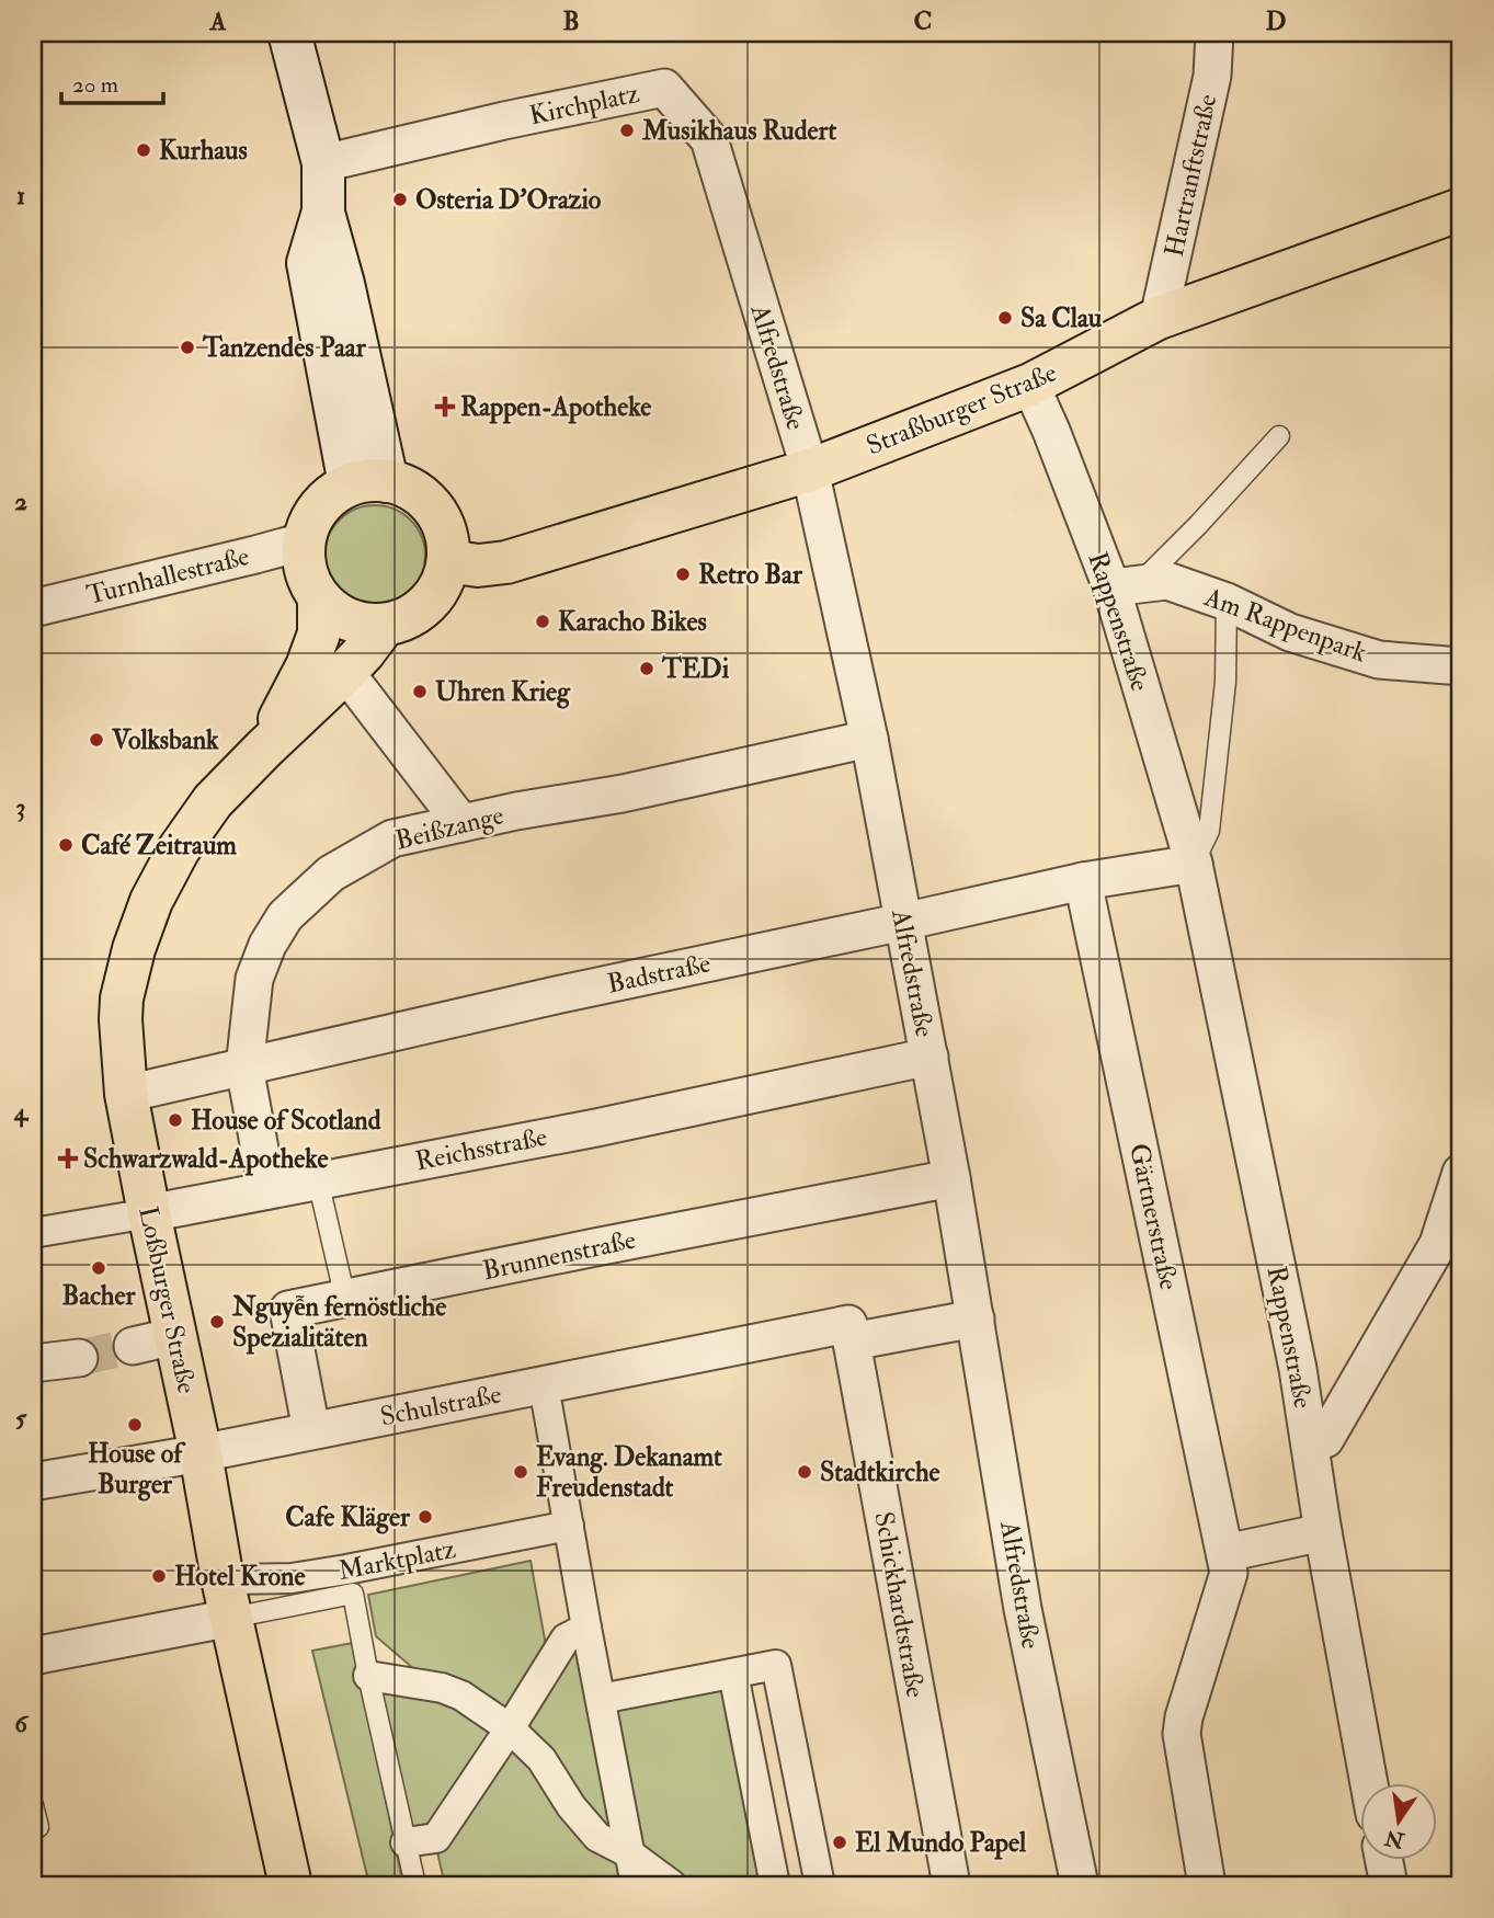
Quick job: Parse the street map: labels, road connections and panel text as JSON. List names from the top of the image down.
{
  "streets": {
    "main road": ["Straßburger Straße", "Loßburger Straße"],
    "street": [
      "Kirchplatz",
      "Hartranftstraße",
      "Alfredstraße",
      "Turnhallestraße",
      "Rappenstraße",
      "Am Rappenpark",
      "Beißzange",
      "Badstraße",
      "Reichsstraße",
      "Gärtnerstraße",
      "Brunnenstraße",
      "Schulstraße",
      "Marktplatz",
      "Schickhardtstraße"
    ]
  },
  "crossings": [
    ["Kirchplatz", "Alfredstraße"],
    ["Hartranftstraße", "Straßburger Straße"],
    ["Alfredstraße", "Straßburger Straße"],
    ["Alfredstraße", "Beißzange"],
    ["Alfredstraße", "Badstraße"],
    ["Alfredstraße", "Reichsstraße"],
    ["Alfredstraße", "Brunnenstraße"],
    ["Alfredstraße", "Schulstraße"],
    ["Straßburger Straße", "Turnhallestraße"],
    ["Straßburger Straße", "Rappenstraße"],
    ["Straßburger Straße", "Loßburger Straße"],
    ["Turnhallestraße", "Loßburger Straße"],
    ["Rappenstraße", "Am Rappenpark"],
    ["Rappenstraße", "Badstraße"],
    ["Beißzange", "Badstraße"],
    ["Beißzange", "Reichsstraße"],
    ["Badstraße", "Gärtnerstraße"],
    ["Badstraße", "Loßburger Straße"],
    ["Reichsstraße", "Loßburger Straße"],
    ["Brunnenstraße", "Schulstraße"],
    ["Loßburger Straße", "Schulstraße"],
    ["Loßburger Straße", "Marktplatz"],
    ["Schulstraße", "Schickhardtstraße"]
  ],
  "places": {
    "other": [
      "Musikhaus Rudert",
      "Kurhaus",
      "Osteria D'Orazio",
      "Sa Clau",
      "Tanzendes Paar",
      "Retro Bar",
      "Karacho Bikes",
      "TEDi",
      "Uhren Krieg",
      "Volksbank",
      "Café Zeitraum",
      "House of Scotland",
      "Bacher",
      "Nguyễn fernöstliche Spezialitäten",
      "House of Burger",
      "Evang. Dekanamt Freudenstadt",
      "Stadtkirche",
      "Cafe Kläger",
      "Hotel Krone",
      "El Mundo Papel"
    ],
    "health": ["Rappen-Apotheke", "Schwarzwald-Apotheke"]
  },
  "scale_bar": "20 m",
  "north": "bottom",
  "grid": {
    "columns": [
      "A",
      "B",
      "C",
      "D"
    ],
    "rows": [
      "1",
      "2",
      "3",
      "4",
      "5",
      "6"
    ]
  }
}
